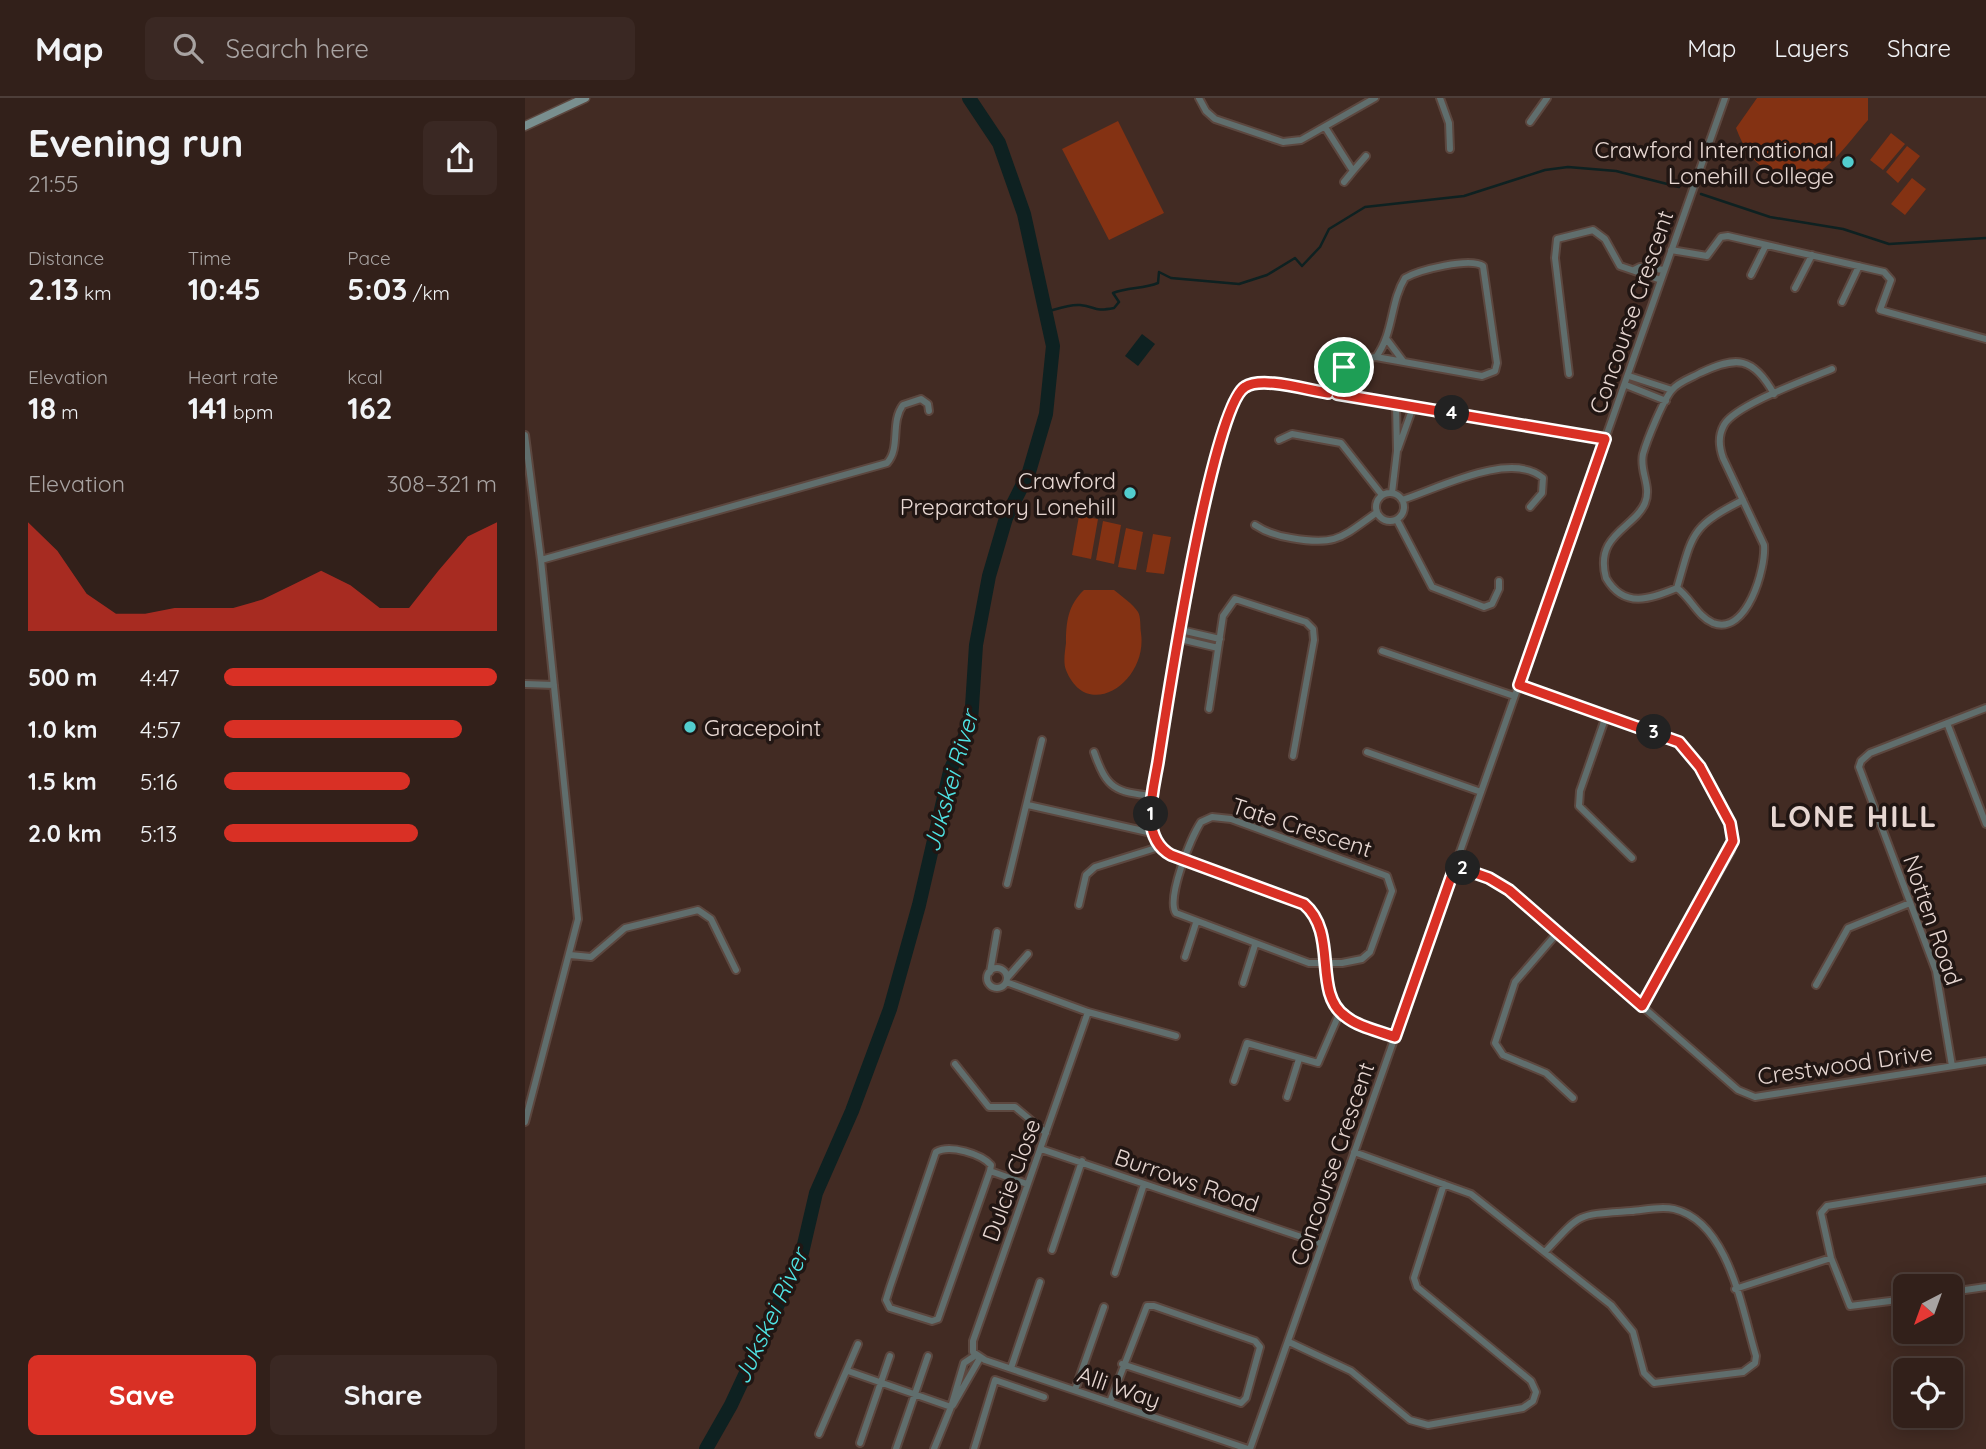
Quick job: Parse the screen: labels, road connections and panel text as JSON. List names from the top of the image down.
{
  "streets": {
    "street": [
      "Concourse Crescent",
      "Tate Crescent",
      "Notten Road",
      "Crestwood Drive",
      "Dulcie Close",
      "Burrows Road",
      "Alli Way"
    ]
  },
  "crossings": [
    ["Concourse Crescent", "Crestwood Drive"],
    ["Concourse Crescent", "Burrows Road"],
    ["Concourse Crescent", "Alli Way"],
    ["Notten Road", "Crestwood Drive"],
    ["Dulcie Close", "Burrows Road"],
    ["Dulcie Close", "Alli Way"]
  ],
  "districts": ["LONE HILL"],
  "water": ["Jukskei River"],
  "places": ["Crawford International Lonehill College", "Crawford Preparatory Lonehill", "Gracepoint"],
  "north": "bottom left",
  "page": {
    "header": "Map",
    "search": "Search here",
    "nav": ["Map", "Layers", "Share"],
    "heading": ["Evening run", "21:55"],
    "stats": [
      ["Distance", "2.13 km"],
      ["Time", "10:45"],
      ["Pace", "5:03 /km"],
      ["Elevation", "18 m"],
      ["Heart rate", "141 bpm"],
      ["kcal", "162"]
    ],
    "pins": [
      "4",
      "3",
      "1",
      "2"
    ],
    "chart": ["Elevation", "308–321 m"],
    "list": [
      {
        "name": "500 m",
        "note": "4:47"
      },
      {
        "name": "1.0 km",
        "note": "4:57"
      },
      {
        "name": "1.5 km",
        "note": "5:16"
      },
      {
        "name": "2.0 km",
        "note": "5:13"
      }
    ],
    "buttons": ["Save", "Share"]
  }
}
